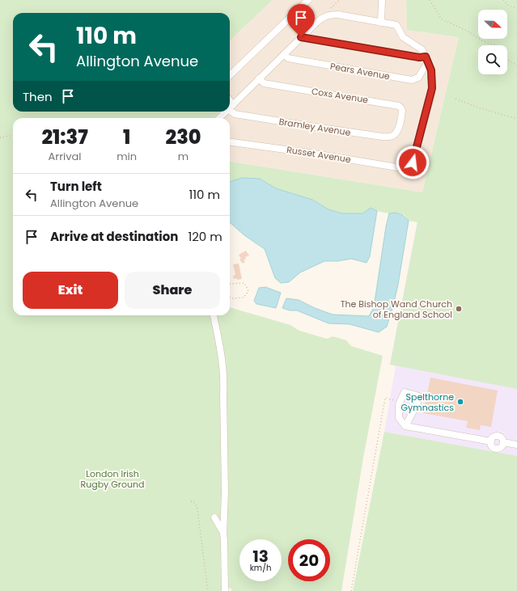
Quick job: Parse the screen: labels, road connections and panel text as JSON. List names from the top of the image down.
{
  "streets": {
    "lane": [
      "Pears Avenue",
      "Coxs Avenue",
      "Bramley Avenue",
      "Russet Avenue"
    ]
  },
  "crossings": [
    ["Pears Avenue", "Russet Avenue"],
    ["Coxs Avenue", "Bramley Avenue"]
  ],
  "parks": ["London Irish Rugby Ground"],
  "places": ["The Bishop Wand Church of England School", "Spelthorne Gymnastics"],
  "north": "right",
  "page": {
    "turn": ["110 m", "Allington Avenue"],
    "then": "Then",
    "eta": [
      "21:37",
      "Arrival",
      "1",
      "min",
      "230",
      "m"
    ],
    "list": [
      {
        "name": "Turn left",
        "note": "Allington Avenue",
        "value": "110 m"
      },
      {
        "name": "Arrive at destination",
        "value": "120 m"
      }
    ],
    "buttons": ["Exit", "Share"],
    "speed": "13 km/h",
    "limit": "20"
  }
}
